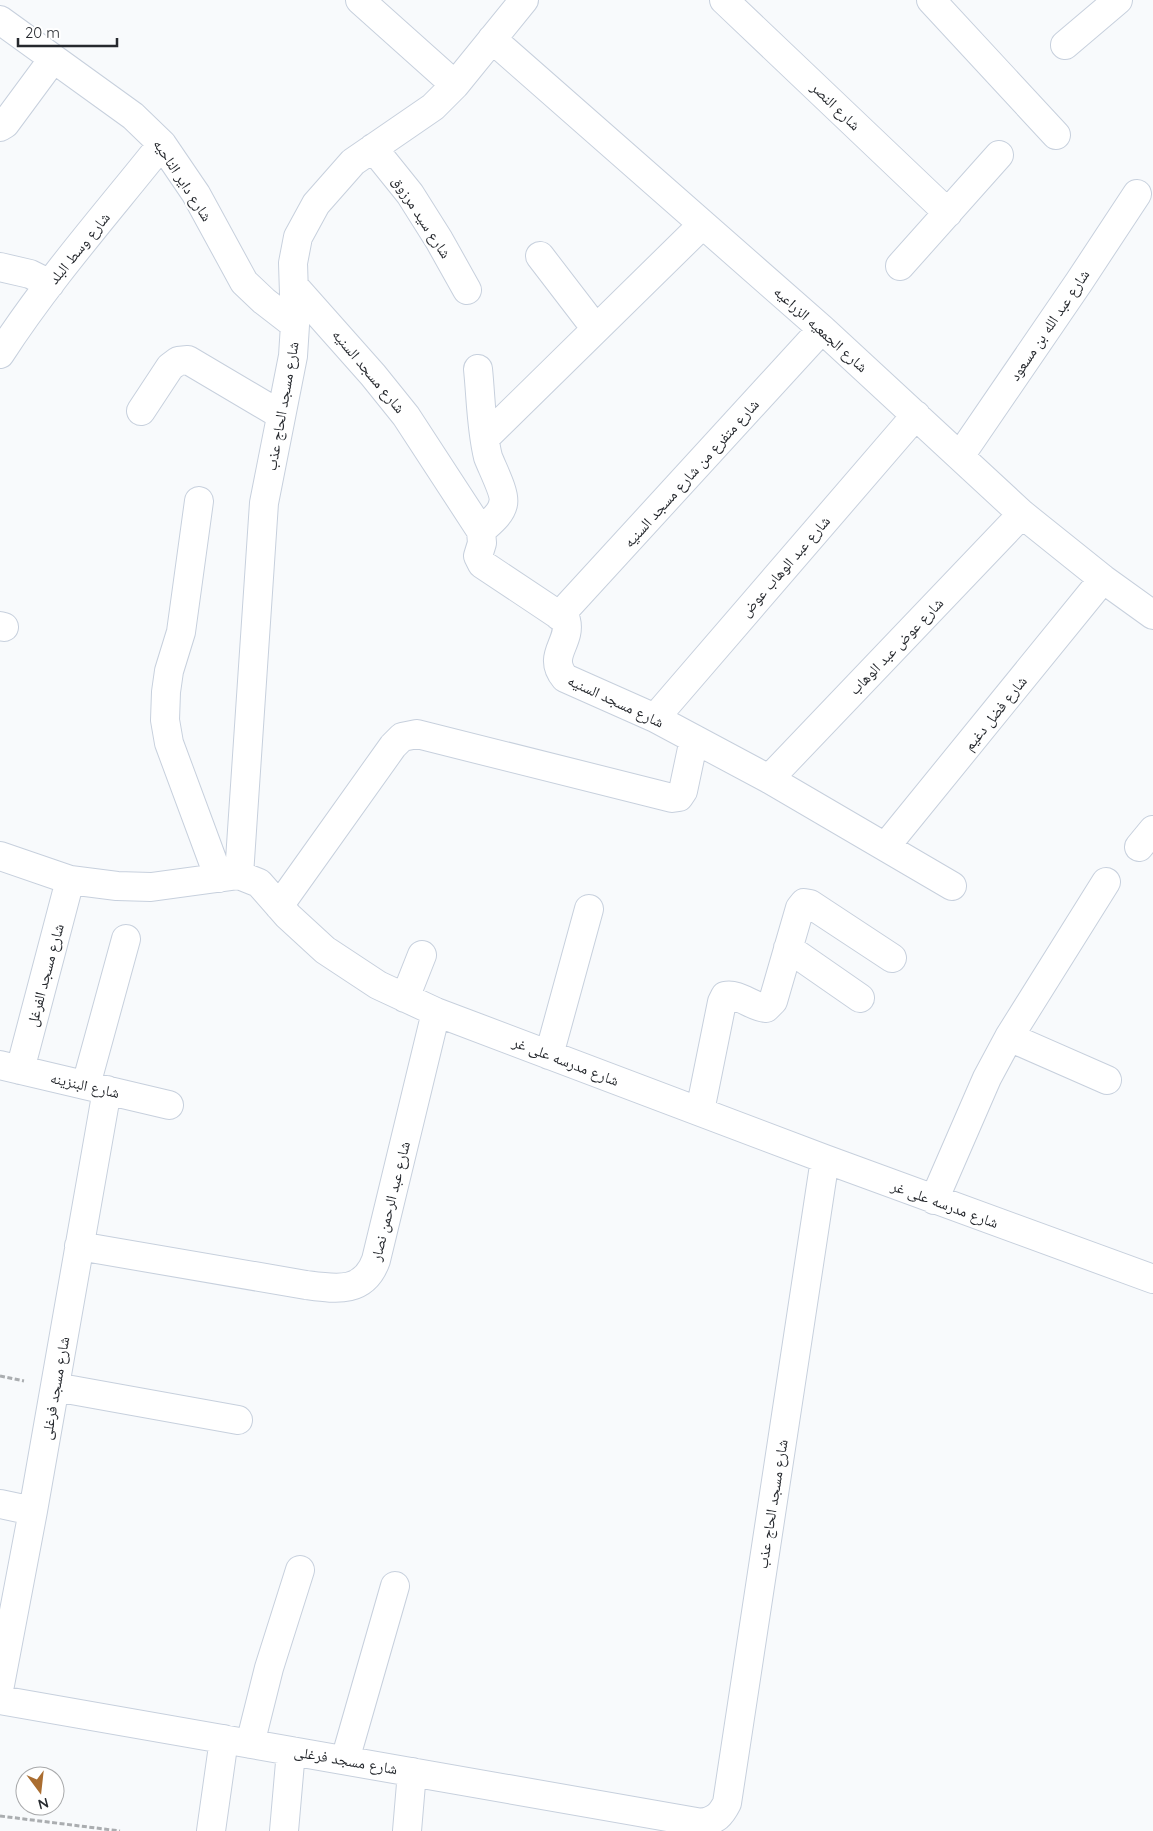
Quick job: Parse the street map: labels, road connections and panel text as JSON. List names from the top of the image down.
{
  "streets": {
    "street": [
      "شارع النصر",
      "شارع داير الناحيه",
      "شارع سيد مرزوق",
      "شارع وسط البلد",
      "شارع عبد الله بن مسعود",
      "شارع الجمعيه الزراعيه",
      "شارع مسجد السنيه",
      "شارع مسجد الحاج عذب",
      "شارع متفرع من شارع مسجد السنيه",
      "شارع عبد الوهاب عوض",
      "شارع عوض عبد الوهاب",
      "شارع فضل دغيم",
      "شارع مسجد الفرغل",
      "شارع مدرسه على غر",
      "شارع البنزينه",
      "شارع عبد الرحمن نصار",
      "شارع مسجد فرغلى"
    ]
  },
  "crossings": [
    ["شارع داير الناحيه", "شارع وسط البلد"],
    ["شارع داير الناحيه", "شارع مسجد الحاج عذب"],
    ["شارع سيد مرزوق", "شارع مسجد الحاج عذب"],
    ["شارع عبد الله بن مسعود", "شارع الجمعيه الزراعيه"],
    ["شارع الجمعيه الزراعيه", "شارع مسجد الحاج عذب"],
    ["شارع الجمعيه الزراعيه", "شارع متفرع من شارع مسجد السنيه"],
    ["شارع الجمعيه الزراعيه", "شارع عبد الوهاب عوض"],
    ["شارع الجمعيه الزراعيه", "شارع عوض عبد الوهاب"],
    ["شارع الجمعيه الزراعيه", "شارع فضل دغيم"],
    ["شارع مسجد السنيه", "شارع مسجد الحاج عذب"],
    ["شارع مسجد السنيه", "شارع متفرع من شارع مسجد السنيه"],
    ["شارع مسجد السنيه", "شارع عبد الوهاب عوض"],
    ["شارع مسجد السنيه", "شارع عوض عبد الوهاب"],
    ["شارع مسجد السنيه", "شارع فضل دغيم"],
    ["شارع مسجد الحاج عذب", "شارع مدرسه على غر"],
    ["شارع مسجد الحاج عذب", "شارع مسجد فرغلى"],
    ["شارع مسجد الفرغل", "شارع البنزينه"],
    ["شارع مدرسه على غر", "شارع عبد الرحمن نصار"],
    ["شارع البنزينه", "شارع مسجد فرغلى"],
    ["شارع عبد الرحمن نصار", "شارع مسجد فرغلى"]
  ],
  "scale_bar": "20 m",
  "north": "bottom"
}
